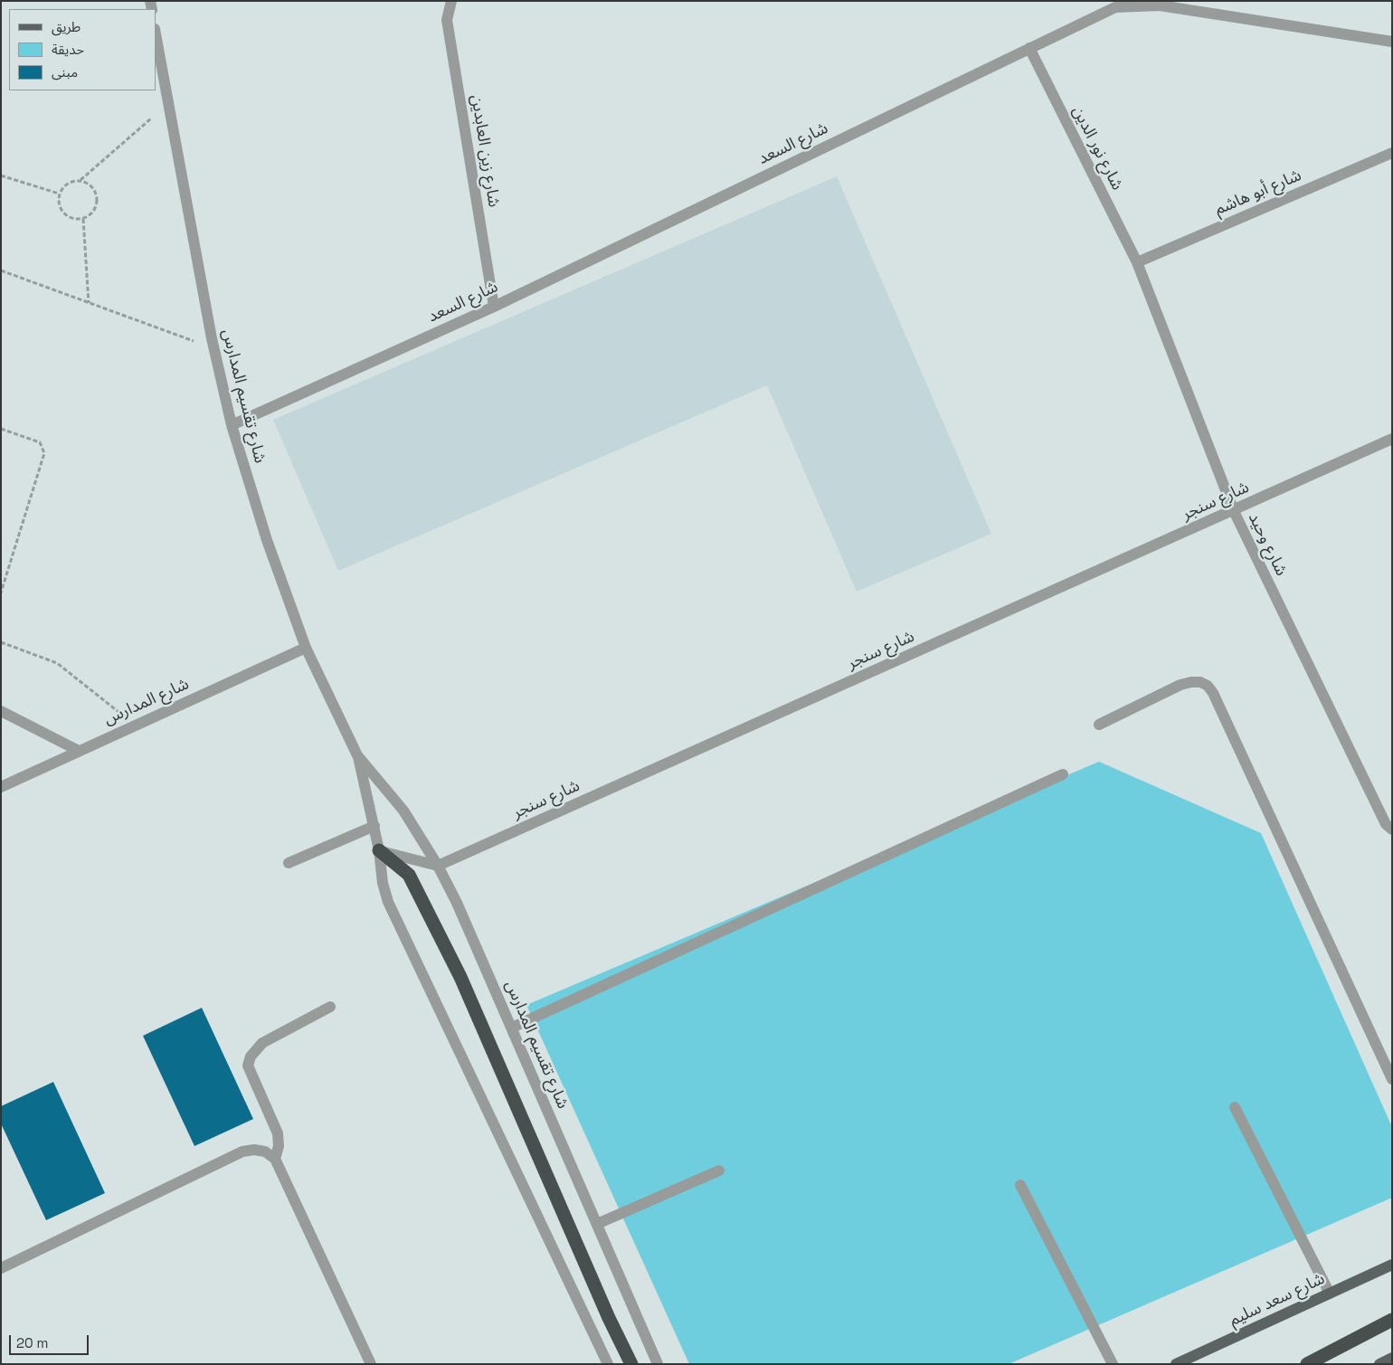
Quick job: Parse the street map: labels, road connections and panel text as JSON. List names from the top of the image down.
{
  "streets": {
    "main road": ["شارع سعد سليم"],
    "street": [
      "شارع السعد",
      "شارع نور الدين",
      "شارع زين العابدين",
      "شارع أبو هاشم",
      "شارع تقسيم المدارس",
      "شارع سنجر",
      "شارع وحيد",
      "شارع المدارس"
    ]
  },
  "crossings": [
    ["شارع السعد", "شارع نور الدين"],
    ["شارع السعد", "شارع زين العابدين"],
    ["شارع السعد", "شارع تقسيم المدارس"],
    ["شارع نور الدين", "شارع أبو هاشم"],
    ["شارع نور الدين", "شارع وحيد"],
    ["شارع أبو هاشم", "شارع وحيد"],
    ["شارع تقسيم المدارس", "شارع سنجر"],
    ["شارع تقسيم المدارس", "شارع المدارس"],
    ["شارع سنجر", "شارع وحيد"]
  ],
  "legend": ["طريق", "حديقة", "مبنى"],
  "scale_bar": "20 m"
}
